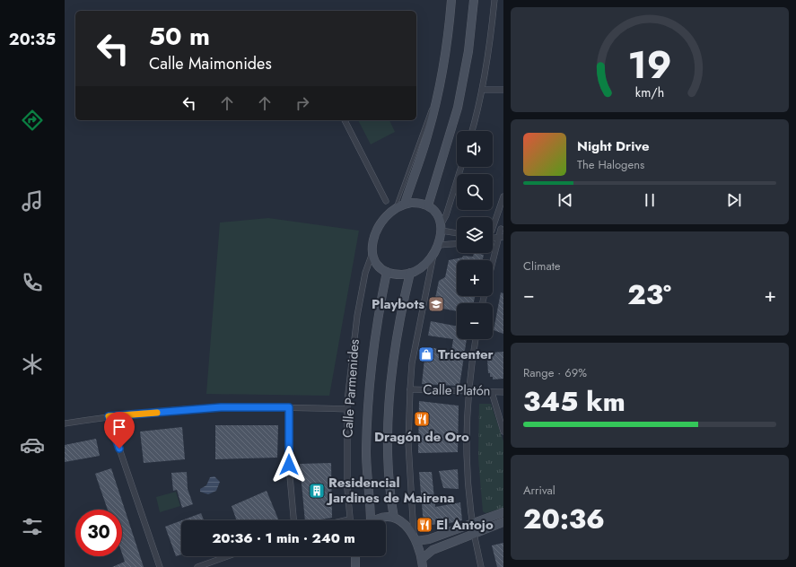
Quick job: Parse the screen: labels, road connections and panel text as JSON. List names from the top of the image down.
{
  "streets": {
    "street": ["Calle Parmenides", "Calle Platón"]
  },
  "places": {
    "school or university": ["Playbots"],
    "shop": ["Tricenter"],
    "restaurant": ["Dragón de Oro", "El Antojo"],
    "building": ["Residencial Jardines de Mairena"]
  },
  "page": {
    "tabs": "20:35",
    "turn": ["50 m", "Calle Maimonides"],
    "map_buttons": ["+", "−"],
    "song": ["Night Drive", "The Halogens"],
    "tile": [
      "Climate",
      ["Range · 69%", "345 km"],
      ["Arrival", "20:36"]
    ],
    "heat": ["−", "23°", "+"],
    "limit": "30",
    "trip": "20:36 · 1 min · 240 m",
    "gauge": ["19", "km/h"]
  }
}
